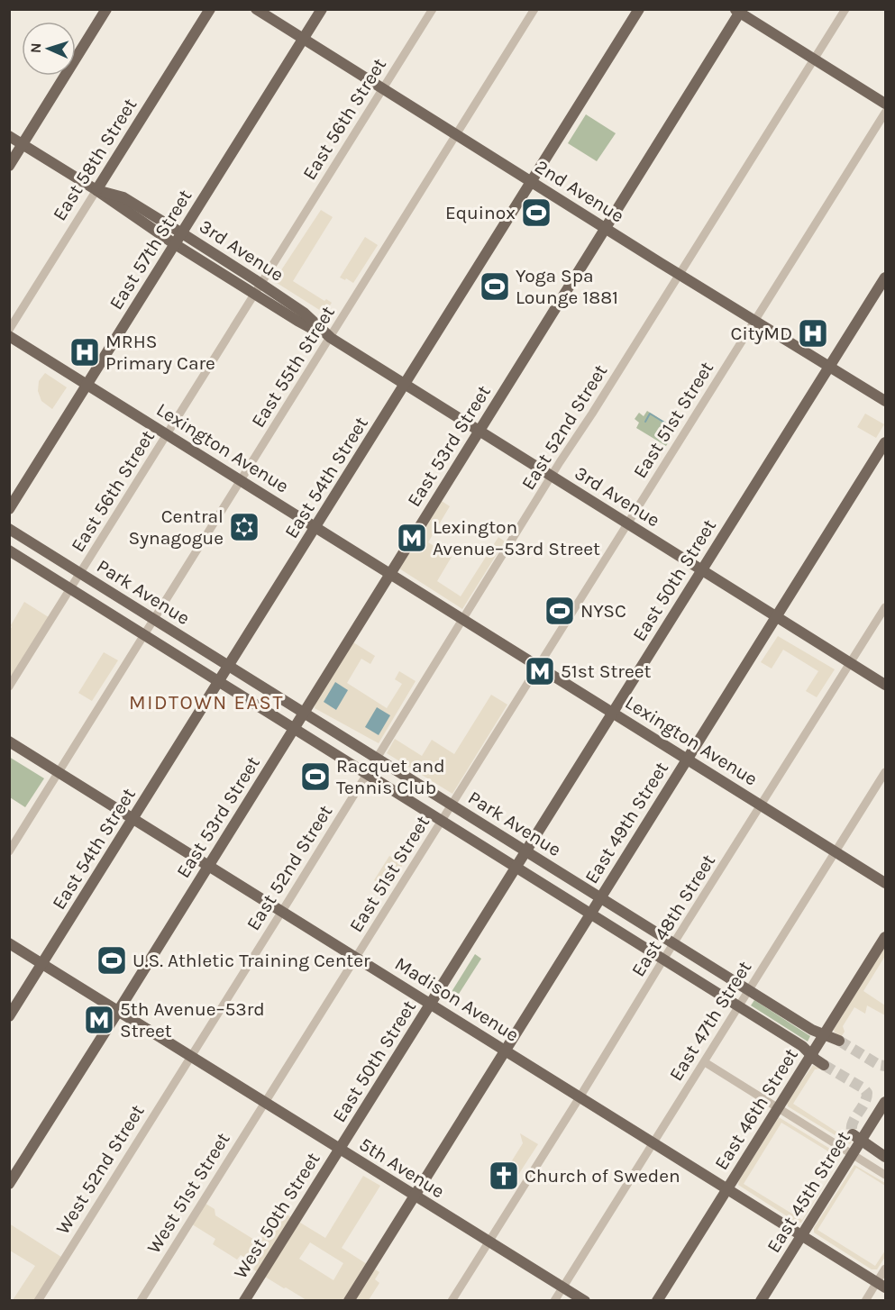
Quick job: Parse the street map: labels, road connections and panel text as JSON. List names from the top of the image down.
{
  "streets": {
    "main road": [
      "East 58th Street",
      "2nd Avenue",
      "East 57th Street",
      "3rd Avenue",
      "East 53rd Street",
      "Lexington Avenue",
      "East 54th Street",
      "East 50th Street",
      "Park Avenue",
      "East 49th Street",
      "Madison Avenue",
      "East 46th Street",
      "5th Avenue",
      "East 45th Street",
      "West 50th Street"
    ],
    "street": [
      "East 56th Street",
      "East 55th Street",
      "East 51st Street",
      "East 52nd Street",
      "East 48th Street",
      "East 47th Street",
      "West 52nd Street",
      "West 51st Street"
    ]
  },
  "crossings": [
    ["East 56th Street", "2nd Avenue"],
    ["East 56th Street", "3rd Avenue"],
    ["East 56th Street", "Lexington Avenue"],
    ["East 56th Street", "Park Avenue"],
    ["East 58th Street", "3rd Avenue"],
    ["2nd Avenue", "East 57th Street"],
    ["2nd Avenue", "East 55th Street"],
    ["2nd Avenue", "East 51st Street"],
    ["2nd Avenue", "East 52nd Street"],
    ["2nd Avenue", "East 53rd Street"],
    ["2nd Avenue", "East 54th Street"],
    ["2nd Avenue", "East 50th Street"],
    ["East 57th Street", "3rd Avenue"],
    ["East 57th Street", "Lexington Avenue"],
    ["3rd Avenue", "East 55th Street"],
    ["3rd Avenue", "East 51st Street"],
    ["3rd Avenue", "East 52nd Street"],
    ["3rd Avenue", "East 53rd Street"],
    ["3rd Avenue", "East 54th Street"],
    ["3rd Avenue", "East 50th Street"],
    ["3rd Avenue", "East 49th Street"],
    ["3rd Avenue", "East 48th Street"],
    ["East 55th Street", "Lexington Avenue"],
    ["East 55th Street", "Park Avenue"],
    ["East 55th Street", "Madison Avenue"],
    ["East 51st Street", "Lexington Avenue"],
    ["East 51st Street", "Park Avenue"],
    ["East 51st Street", "Madison Avenue"],
    ["East 51st Street", "5th Avenue"],
    ["East 51st Street", "West 51st Street"],
    ["East 52nd Street", "Lexington Avenue"],
    ["East 52nd Street", "Park Avenue"],
    ["East 52nd Street", "Madison Avenue"],
    ["East 52nd Street", "5th Avenue"],
    ["East 52nd Street", "West 52nd Street"],
    ["East 53rd Street", "Lexington Avenue"],
    ["East 53rd Street", "Park Avenue"],
    ["East 53rd Street", "Madison Avenue"],
    ["East 53rd Street", "5th Avenue"],
    ["Lexington Avenue", "East 54th Street"],
    ["Lexington Avenue", "East 50th Street"],
    ["Lexington Avenue", "East 49th Street"],
    ["Lexington Avenue", "East 48th Street"],
    ["Lexington Avenue", "East 47th Street"],
    ["East 54th Street", "Park Avenue"],
    ["East 54th Street", "Madison Avenue"],
    ["East 54th Street", "5th Avenue"],
    ["East 50th Street", "Park Avenue"],
    ["East 50th Street", "Madison Avenue"],
    ["East 50th Street", "5th Avenue"],
    ["East 50th Street", "West 50th Street"],
    ["Park Avenue", "East 49th Street"],
    ["Park Avenue", "East 48th Street"],
    ["Park Avenue", "East 47th Street"],
    ["Park Avenue", "East 46th Street"],
    ["East 49th Street", "Madison Avenue"],
    ["East 49th Street", "5th Avenue"],
    ["East 48th Street", "Madison Avenue"],
    ["East 48th Street", "5th Avenue"],
    ["Madison Avenue", "East 47th Street"],
    ["Madison Avenue", "East 46th Street"],
    ["Madison Avenue", "East 45th Street"],
    ["East 47th Street", "5th Avenue"],
    ["5th Avenue", "West 52nd Street"],
    ["5th Avenue", "West 51st Street"],
    ["5th Avenue", "West 50th Street"]
  ],
  "districts": ["MIDTOWN EAST"],
  "places": {
    "sports": [
      "Equinox",
      "Yoga Spa Lounge 1881",
      "NYSC",
      "Racquet and Tennis Club",
      "U.S. Athletic Training Center"
    ],
    "hospital": ["CityMD", "MRHS Primary Care"],
    "synagogue": ["Central Synagogue"],
    "metro station": ["Lexington Avenue–53rd Street", "51st Street", "5th Avenue–53rd Street"],
    "church": ["Church of Sweden"]
  },
  "north": "left"
}
